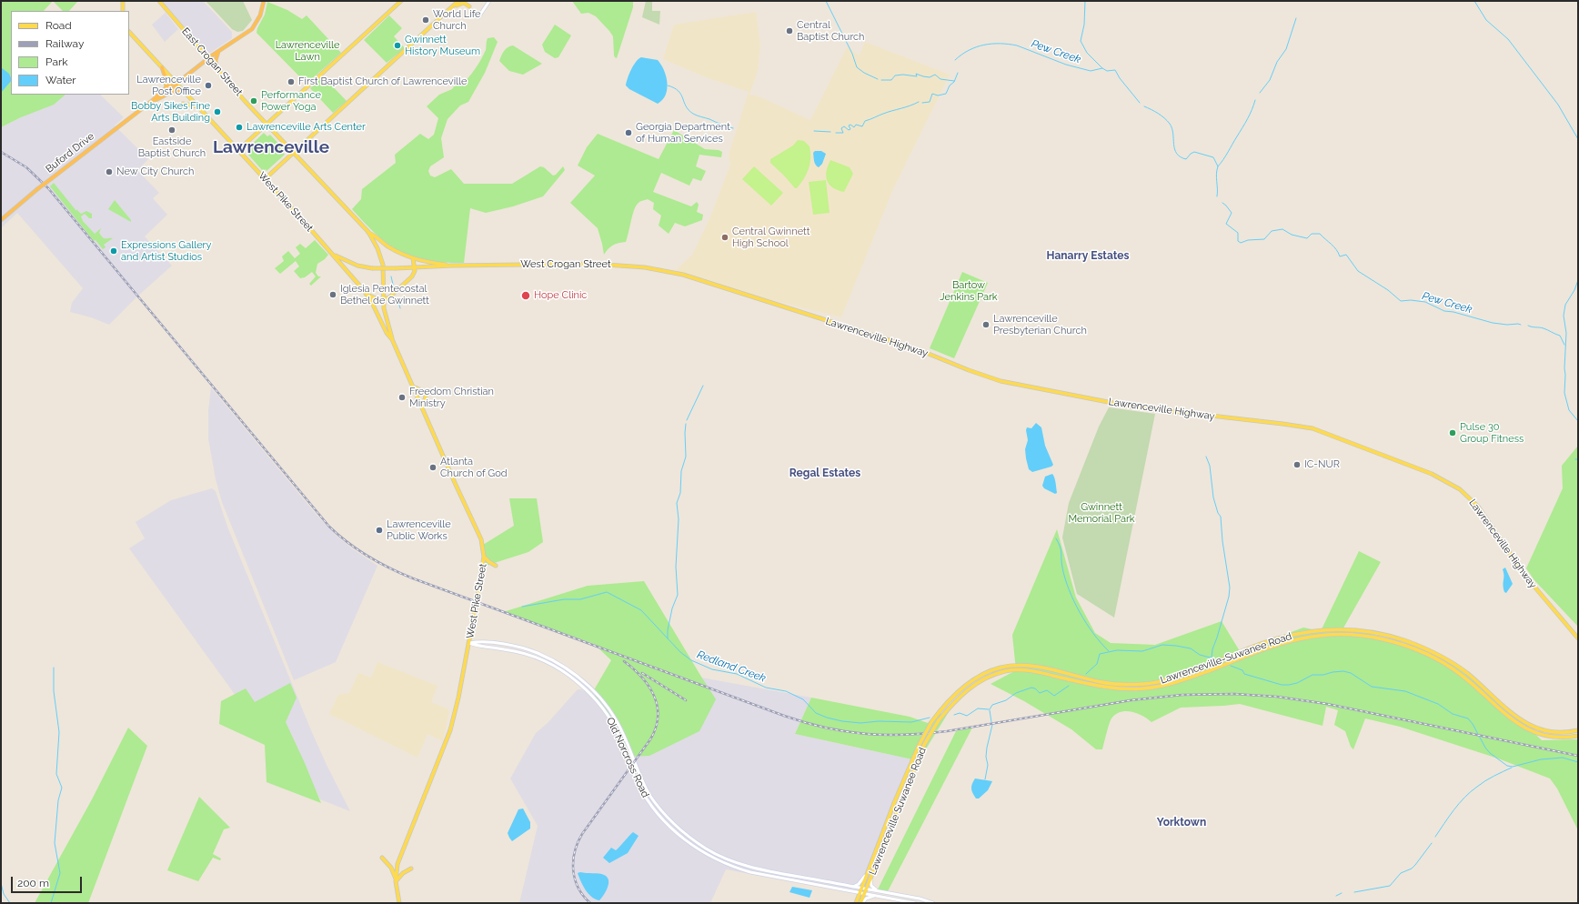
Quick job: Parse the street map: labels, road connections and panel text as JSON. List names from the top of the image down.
{
  "streets": {
    "highway": ["Buford Drive"],
    "main road": [
      "East Crogan Street",
      "West Pike Street",
      "West Crogan Street",
      "Lawrenceville Highway",
      "Lawrenceville-Suwanee Road",
      "Old Norcross Road",
      "Lawrenceville Suwanee Road"
    ]
  },
  "crossings": [
    ["East Crogan Street", "Buford Drive"],
    ["East Crogan Street", "West Crogan Street"],
    ["Buford Drive", "West Pike Street"],
    ["West Pike Street", "West Crogan Street"],
    ["West Pike Street", "Old Norcross Road"],
    ["West Crogan Street", "Lawrenceville Highway"],
    ["Lawrenceville-Suwanee Road", "Lawrenceville Suwanee Road"],
    ["Old Norcross Road", "Lawrenceville Suwanee Road"]
  ],
  "districts": [
    "Lawrenceville",
    "Hanarry Estates",
    "Regal Estates",
    "Yorktown"
  ],
  "water": ["Pew Creek", "Redland Creek"],
  "parks": ["Lawrenceville Lawn", "Bartow Jenkins Park", "Gwinnett Memorial Park"],
  "places": [
    "World Life Church",
    "Central Baptist Church",
    "Gwinnett History Museum",
    "First Baptist Church of Lawrenceville",
    "Lawrenceville Post Office",
    "Performance Power Yoga",
    "Bobby Sikes Fine Arts Building",
    "Lawrenceville Arts Center",
    "Eastside Baptist Church",
    "Georgia Department of Human Services",
    "New City Church",
    "Central Gwinnett High School",
    "Expressions Gallery and Artist Studios",
    "Iglesia Pentecostal Bethel de Gwinnett",
    "Hope Clinic",
    "Lawrenceville Presbyterian Church",
    "Freedom Christian Ministry",
    "Pulse 30 Group Fitness",
    "IC-NUR",
    "Atlanta Church of God",
    "Lawrenceville Public Works"
  ],
  "legend": [
    "Road",
    "Railway",
    "Park",
    "Water"
  ],
  "scale_bar": "200 m"
}
